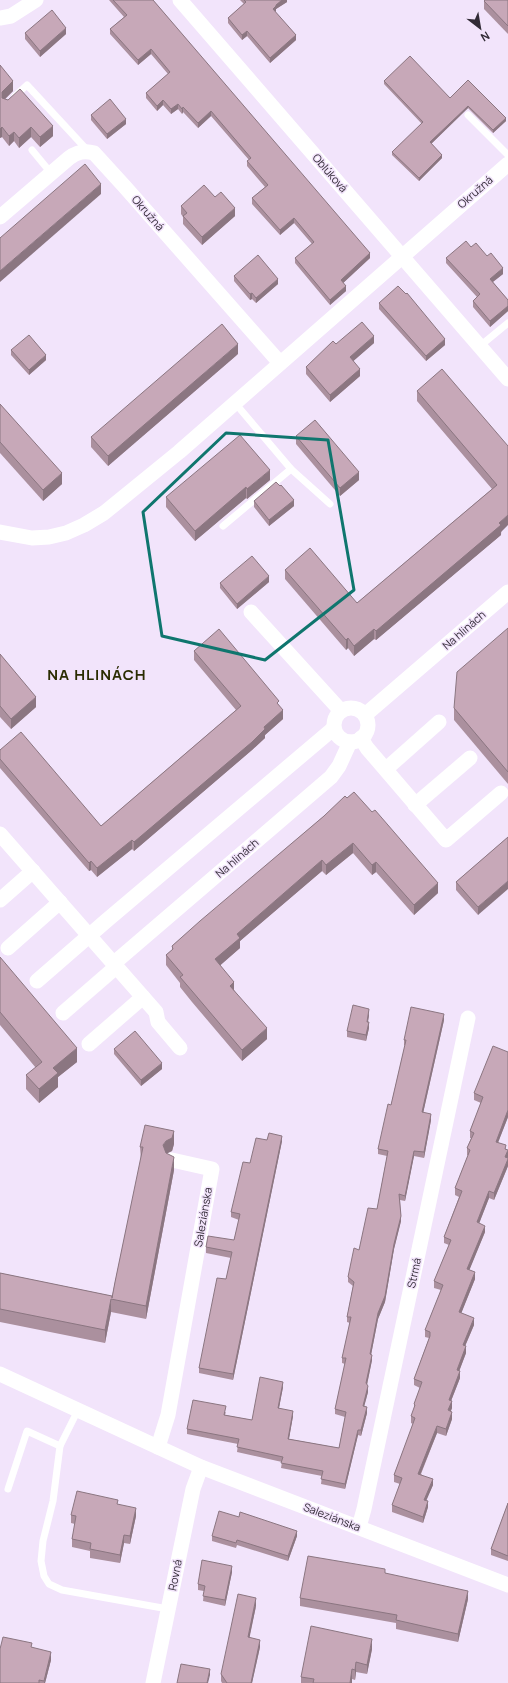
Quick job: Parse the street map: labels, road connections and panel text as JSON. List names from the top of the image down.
{
  "streets": {
    "street": [
      "Oblúková",
      "Okružná",
      "Na hlinách",
      "Saleziánska",
      "Strmá",
      "Rovná"
    ]
  },
  "crossings": [
    ["Oblúková", "Okružná"],
    ["Saleziánska", "Strmá"],
    ["Saleziánska", "Rovná"]
  ],
  "districts": ["NA HLINÁCH"],
  "north": "bottom right"
}
